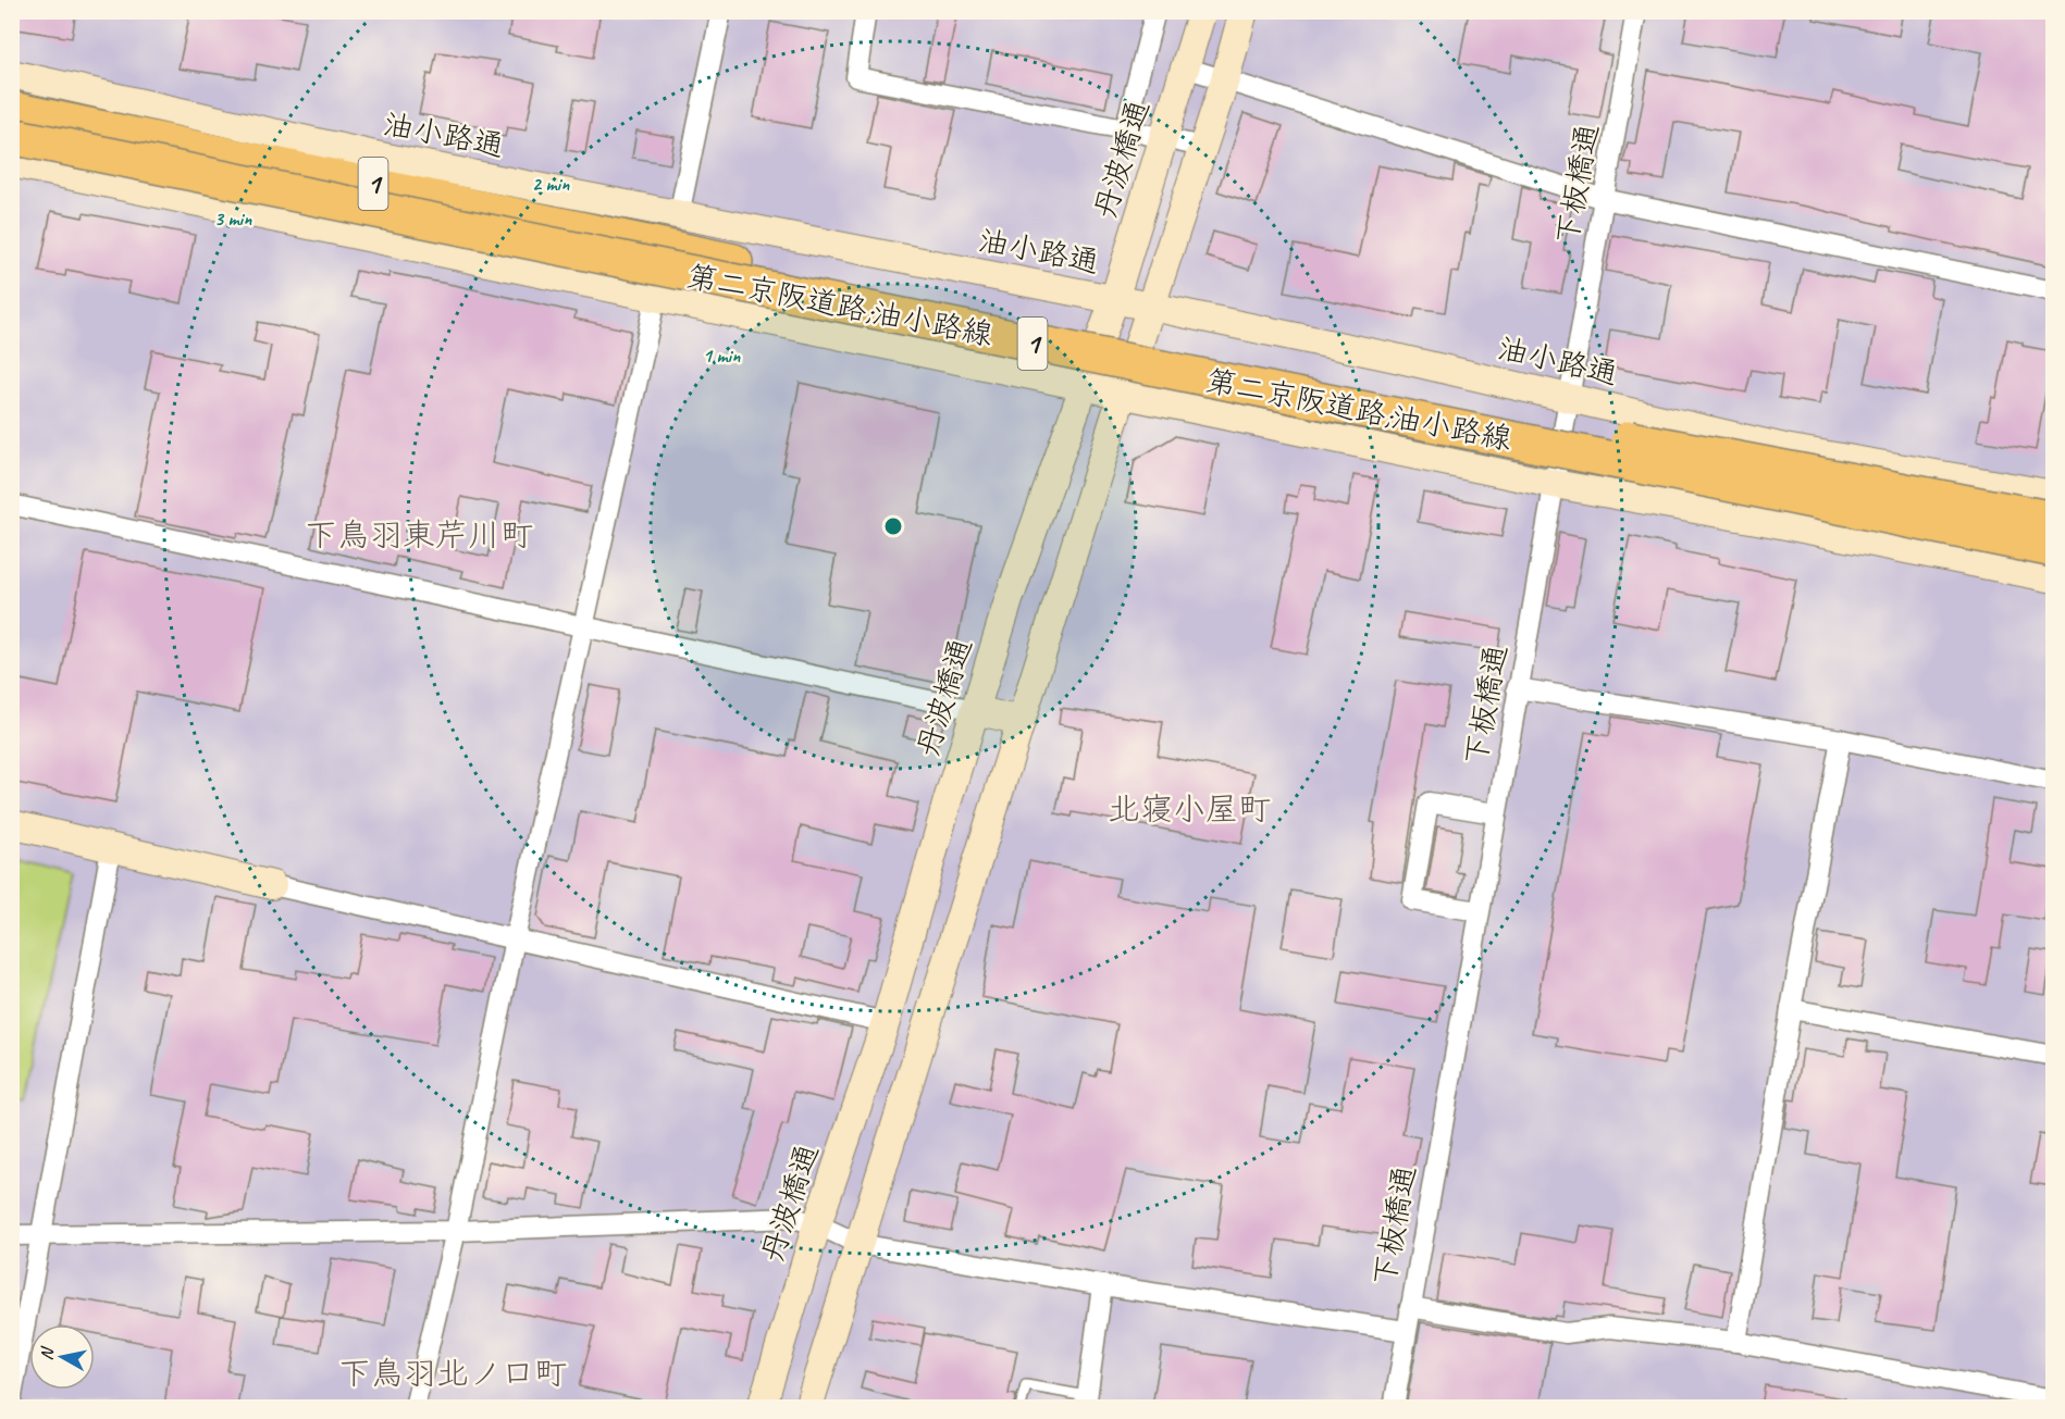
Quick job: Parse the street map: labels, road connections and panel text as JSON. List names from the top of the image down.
{
  "streets": {
    "highway": ["1", "第二京阪道路;油小路線"],
    "street": ["油小路通", "丹波橋通", "下板橋通"]
  },
  "crossings": [
    ["油小路通", "丹波橋通"],
    ["油小路通", "下板橋通"]
  ],
  "districts": ["下鳥羽東芹川町", "北寝小屋町", "下鳥羽北ノ口町"],
  "north": "left",
  "rings": ["2 min", "3 min", "1 min"]
}
